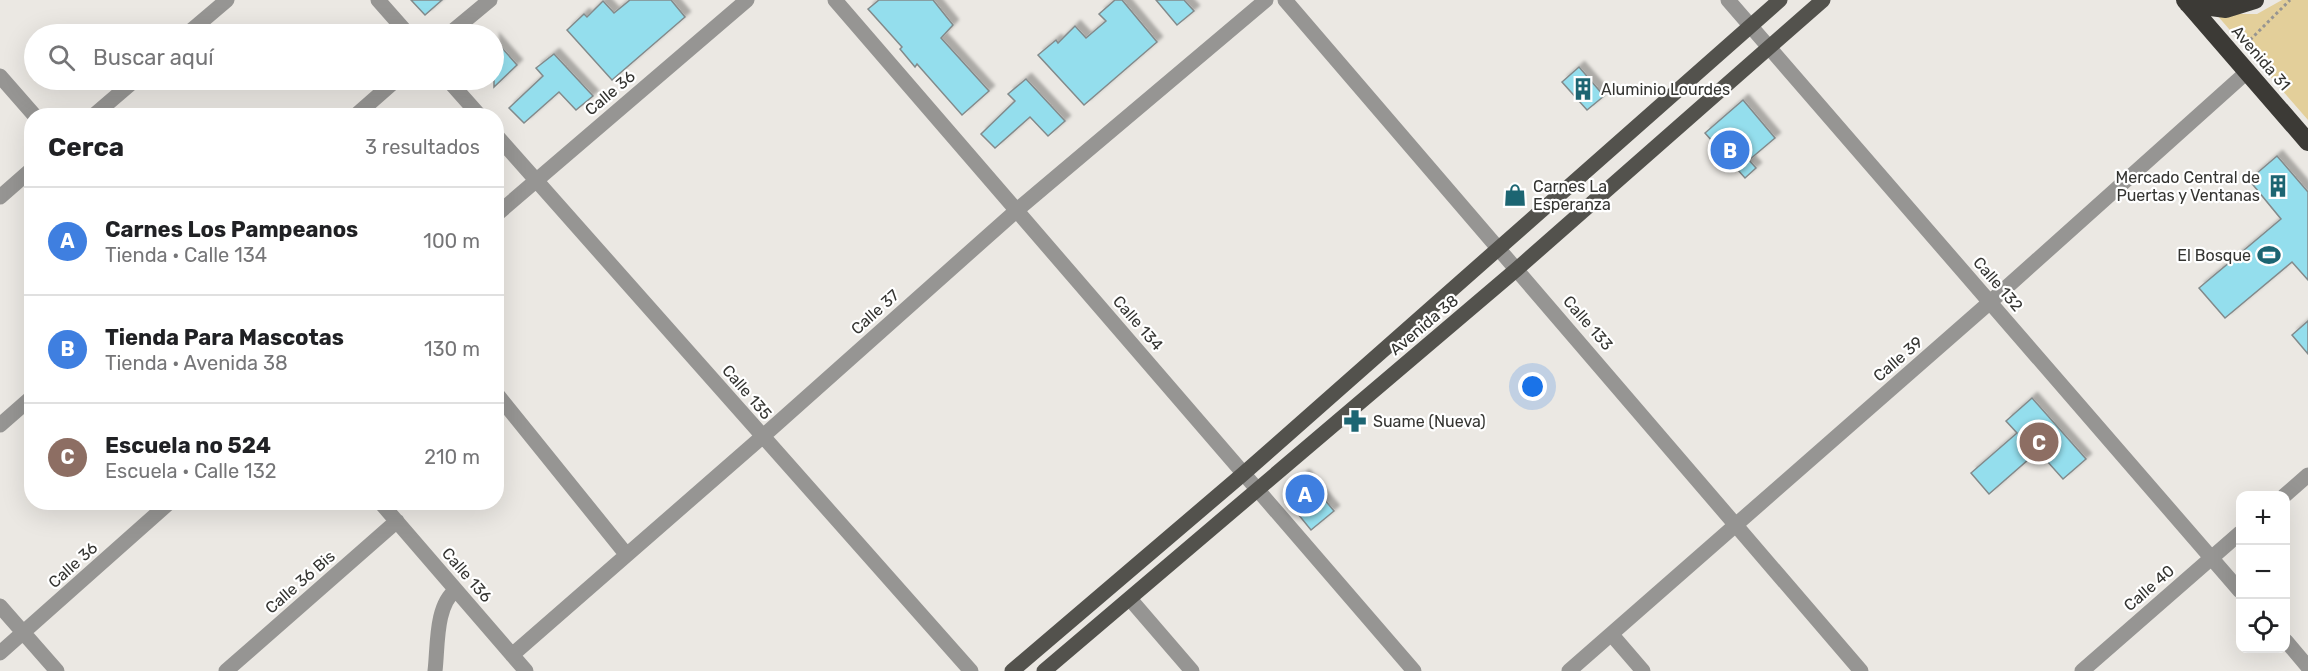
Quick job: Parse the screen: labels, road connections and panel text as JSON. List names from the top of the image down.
{
  "streets": {
    "highway": ["Avenida 31"],
    "main road": ["Avenida 38"],
    "street": [
      "Calle 36",
      "Calle 132",
      "Calle 37",
      "Calle 134",
      "Calle 133",
      "Calle 39",
      "Calle 135",
      "Calle 136",
      "Calle 36 Bis",
      "Calle 40"
    ]
  },
  "crossings": [
    ["Avenida 31", "Calle 39"],
    ["Calle 36", "Calle 135"],
    ["Calle 132", "Avenida 38"],
    ["Calle 132", "Calle 39"],
    ["Calle 132", "Calle 40"],
    ["Calle 37", "Calle 134"],
    ["Calle 37", "Calle 135"],
    ["Calle 37", "Calle 136"],
    ["Calle 134", "Avenida 38"],
    ["Calle 133", "Avenida 38"],
    ["Calle 133", "Calle 39"],
    ["Calle 136", "Calle 36 Bis"]
  ],
  "places": {
    "building": ["Aluminio Lourdes", "Mercado Central de Puertas y Ventanas"],
    "shop": ["Carnes La Esperanza"],
    "sports": ["El Bosque"],
    "pharmacy": ["Suame (Nueva)"]
  },
  "page": {
    "search": "Buscar aquí",
    "heading": ["Cerca", "3 resultados"],
    "pins": ["B", "C", "A"],
    "list": [
      {
        "mark": "A",
        "name": "Carnes Los Pampeanos",
        "note": "Tienda · Calle 134",
        "value": "100 m"
      },
      {
        "mark": "B",
        "name": "Tienda Para Mascotas",
        "note": "Tienda · Avenida 38",
        "value": "130 m"
      },
      {
        "mark": "C",
        "name": "Escuela no 524",
        "note": "Escuela · Calle 132",
        "value": "210 m"
      }
    ],
    "map_buttons": ["+", "−"]
  }
}
